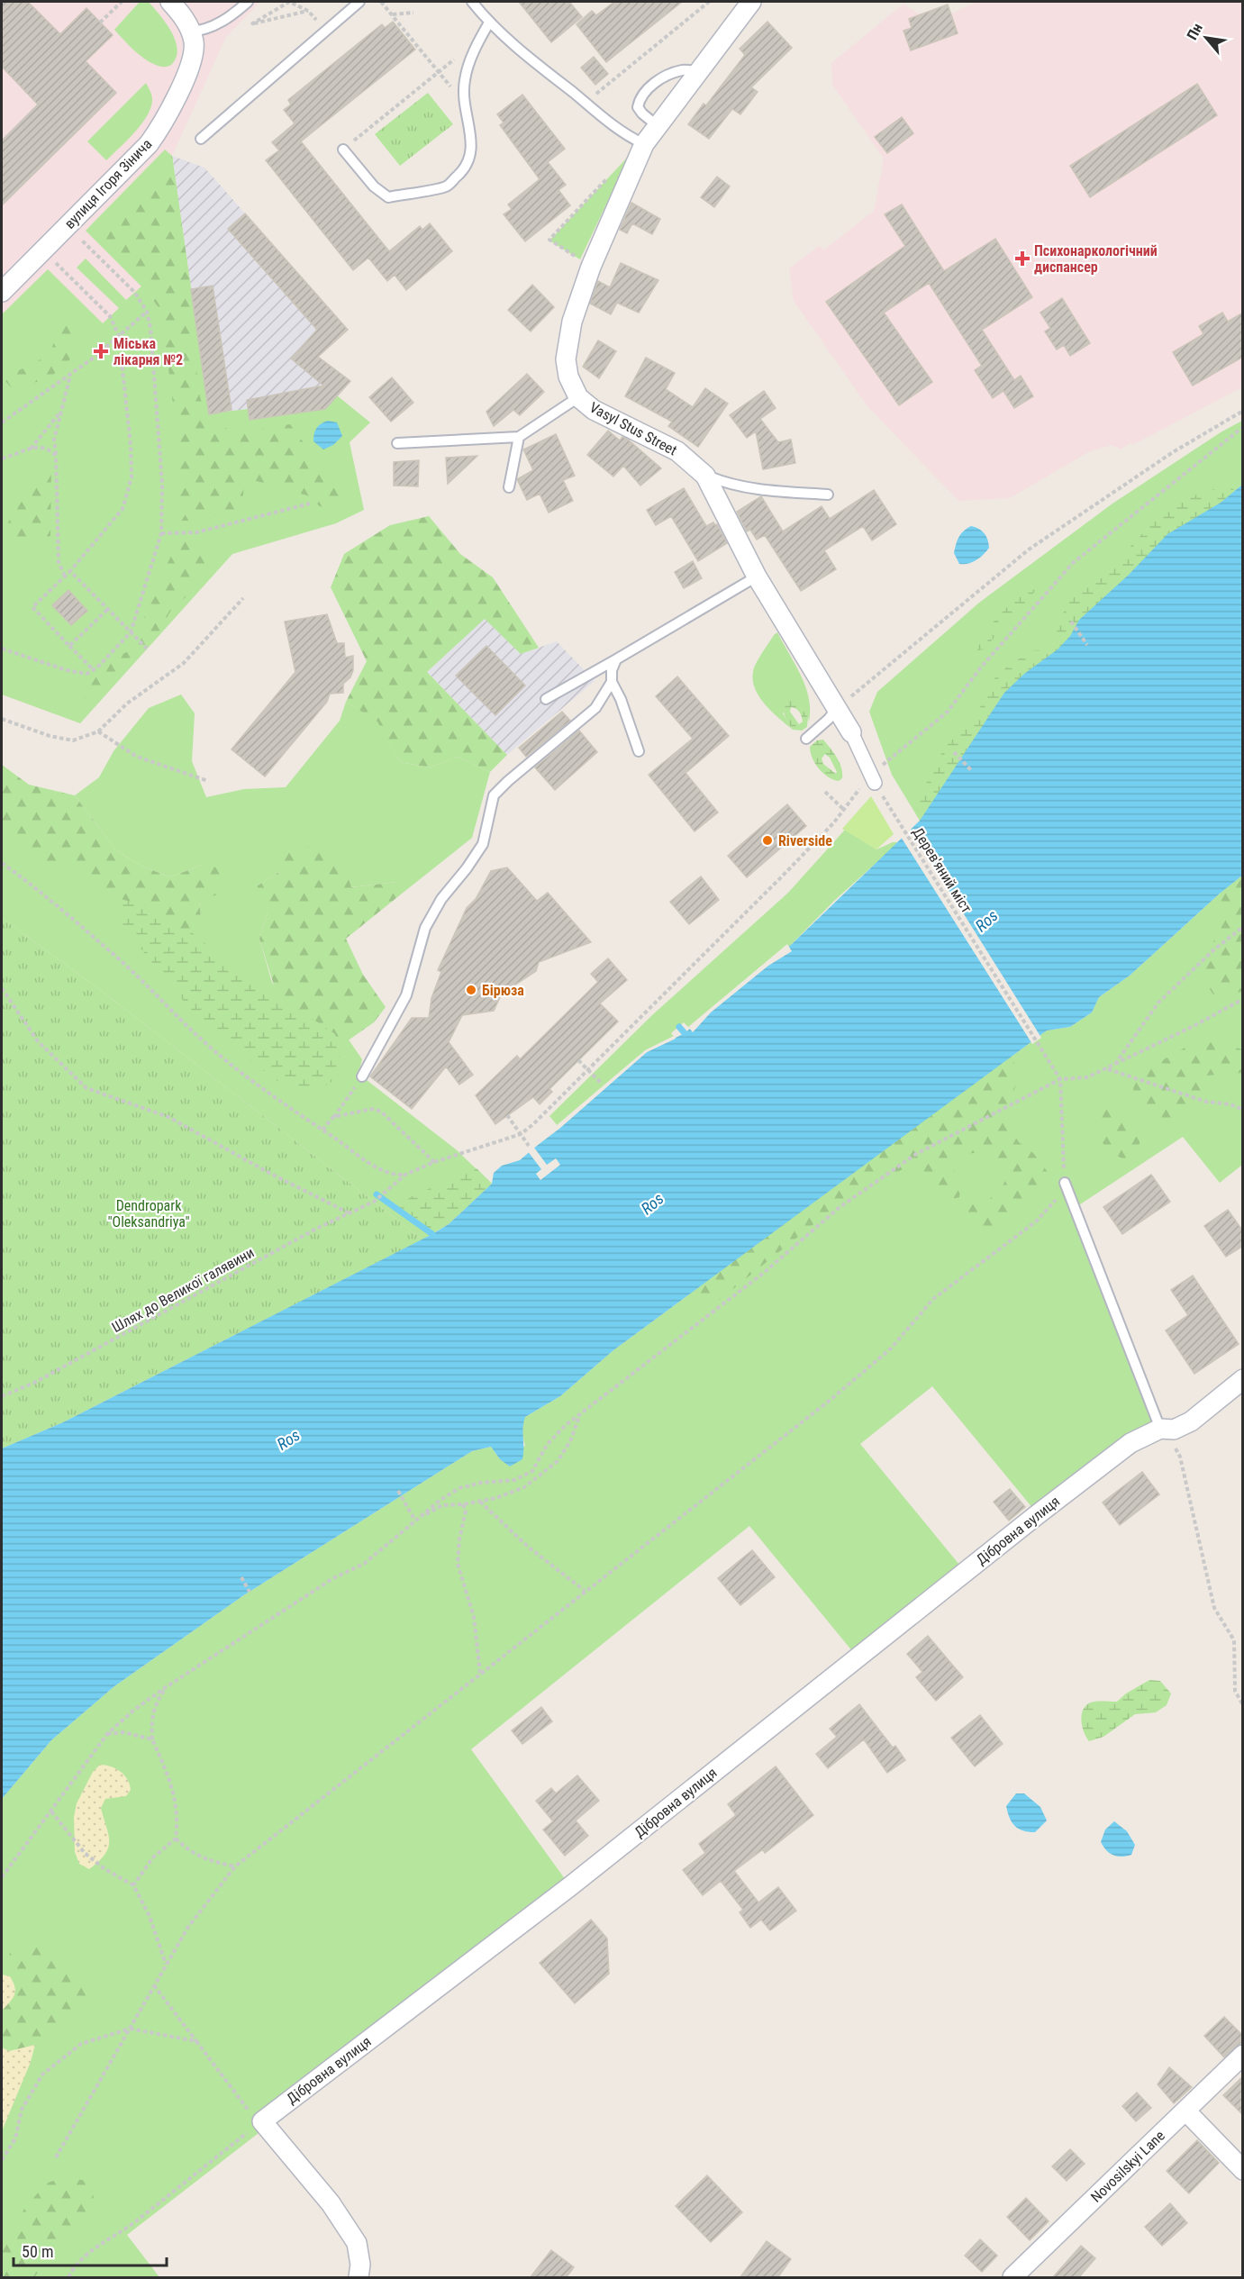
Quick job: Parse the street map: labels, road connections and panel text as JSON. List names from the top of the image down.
{
  "streets": {
    "street": [
      "вулиця Ігоря Зінича",
      "Vasyl Stus Street",
      "Дібровна вулиця",
      "Novosilskyi Lane"
    ],
    "path": ["Дерев'яний міст", "Шлях до Великої галявини"]
  },
  "water": ["Ros"],
  "parks": ["Dendropark \"Oleksandriya\""],
  "places": {
    "health": ["Психонаркологічний диспансер", "Міська лікарня №2"],
    "other": ["Riverside", "Бірюза"]
  },
  "scale_bar": "50 m",
  "north": "top left"
}
